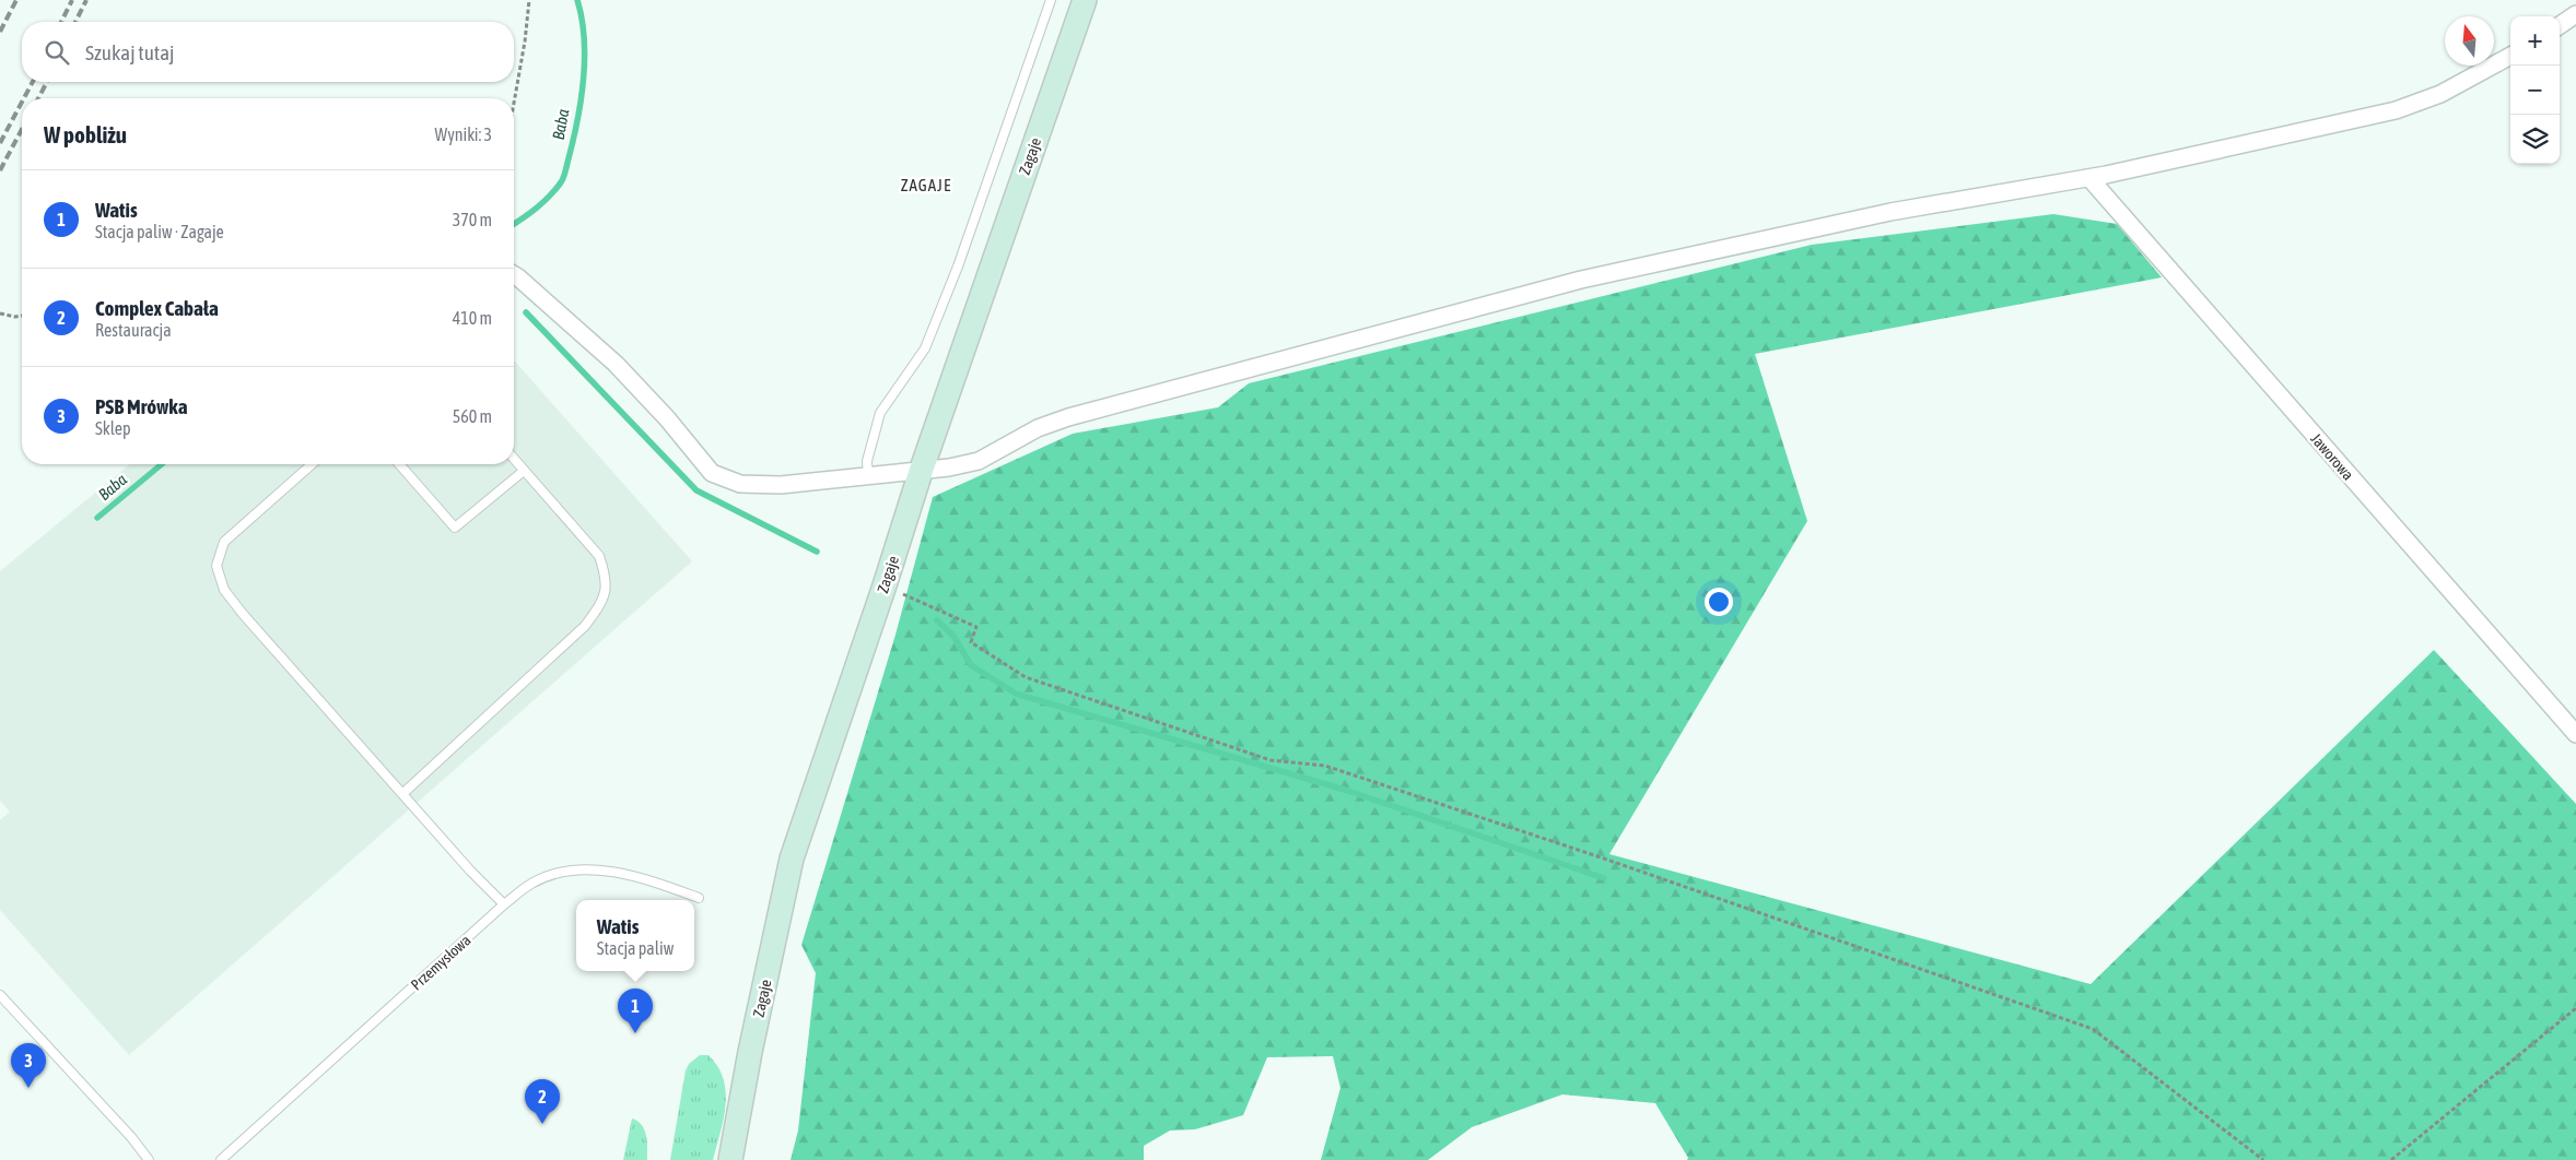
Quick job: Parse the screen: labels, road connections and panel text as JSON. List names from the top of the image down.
{
  "streets": {
    "main road": ["Zagaje"],
    "street": ["Jaworowa"],
    "lane": ["Przemysłowa"]
  },
  "districts": ["ZAGAJE"],
  "water": ["Baba"],
  "north": "top",
  "page": {
    "map_buttons": ["+", "−"],
    "search": "Szukaj tutaj",
    "heading": ["W pobliżu", "Wyniki: 3"],
    "list": [
      {
        "mark": "1",
        "name": "Watis",
        "note": "Stacja paliw · Zagaje",
        "value": "370 m"
      },
      {
        "mark": "2",
        "name": "Complex Cabała",
        "note": "Restauracja",
        "value": "410 m"
      },
      {
        "mark": "3",
        "name": "PSB Mrówka",
        "note": "Sklep",
        "value": "560 m"
      }
    ],
    "popup": ["Watis", "Stacja paliw"],
    "pins": ["1", "3", "2"]
  }
}
